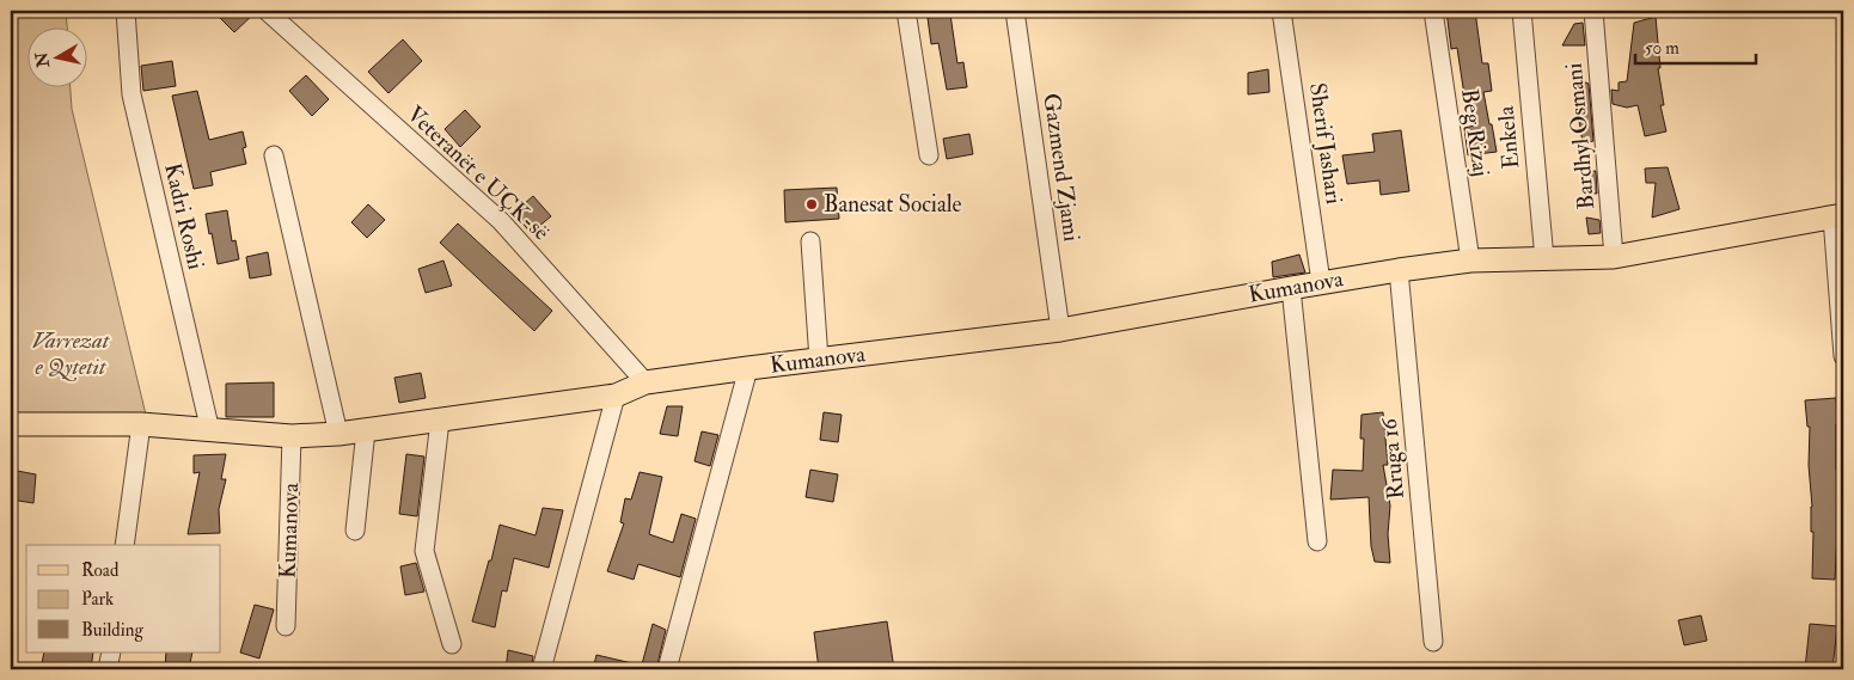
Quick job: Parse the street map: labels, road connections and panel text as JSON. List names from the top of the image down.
{
  "streets": {
    "main road": ["Kumanova"],
    "street": [
      "Beg Rizaj",
      "Bardhyl Osmani",
      "Enkela",
      "Sherif Jashari",
      "Gazmend Zjami",
      "Veteranët e UÇK-së",
      "Kadri Roshi",
      "Rruga 16"
    ]
  },
  "crossings": [
    ["Beg Rizaj", "Kumanova"],
    ["Bardhyl Osmani", "Kumanova"],
    ["Enkela", "Kumanova"],
    ["Sherif Jashari", "Kumanova"],
    ["Gazmend Zjami", "Kumanova"],
    ["Veteranët e UÇK-së", "Kumanova"],
    ["Kadri Roshi", "Kumanova"],
    ["Kumanova", "Rruga 16"]
  ],
  "parks": ["Varrezat e Qytetit"],
  "places": ["Banesat Sociale"],
  "legend": ["Road", "Park", "Building"],
  "scale_bar": "50 m",
  "north": "left"
}
